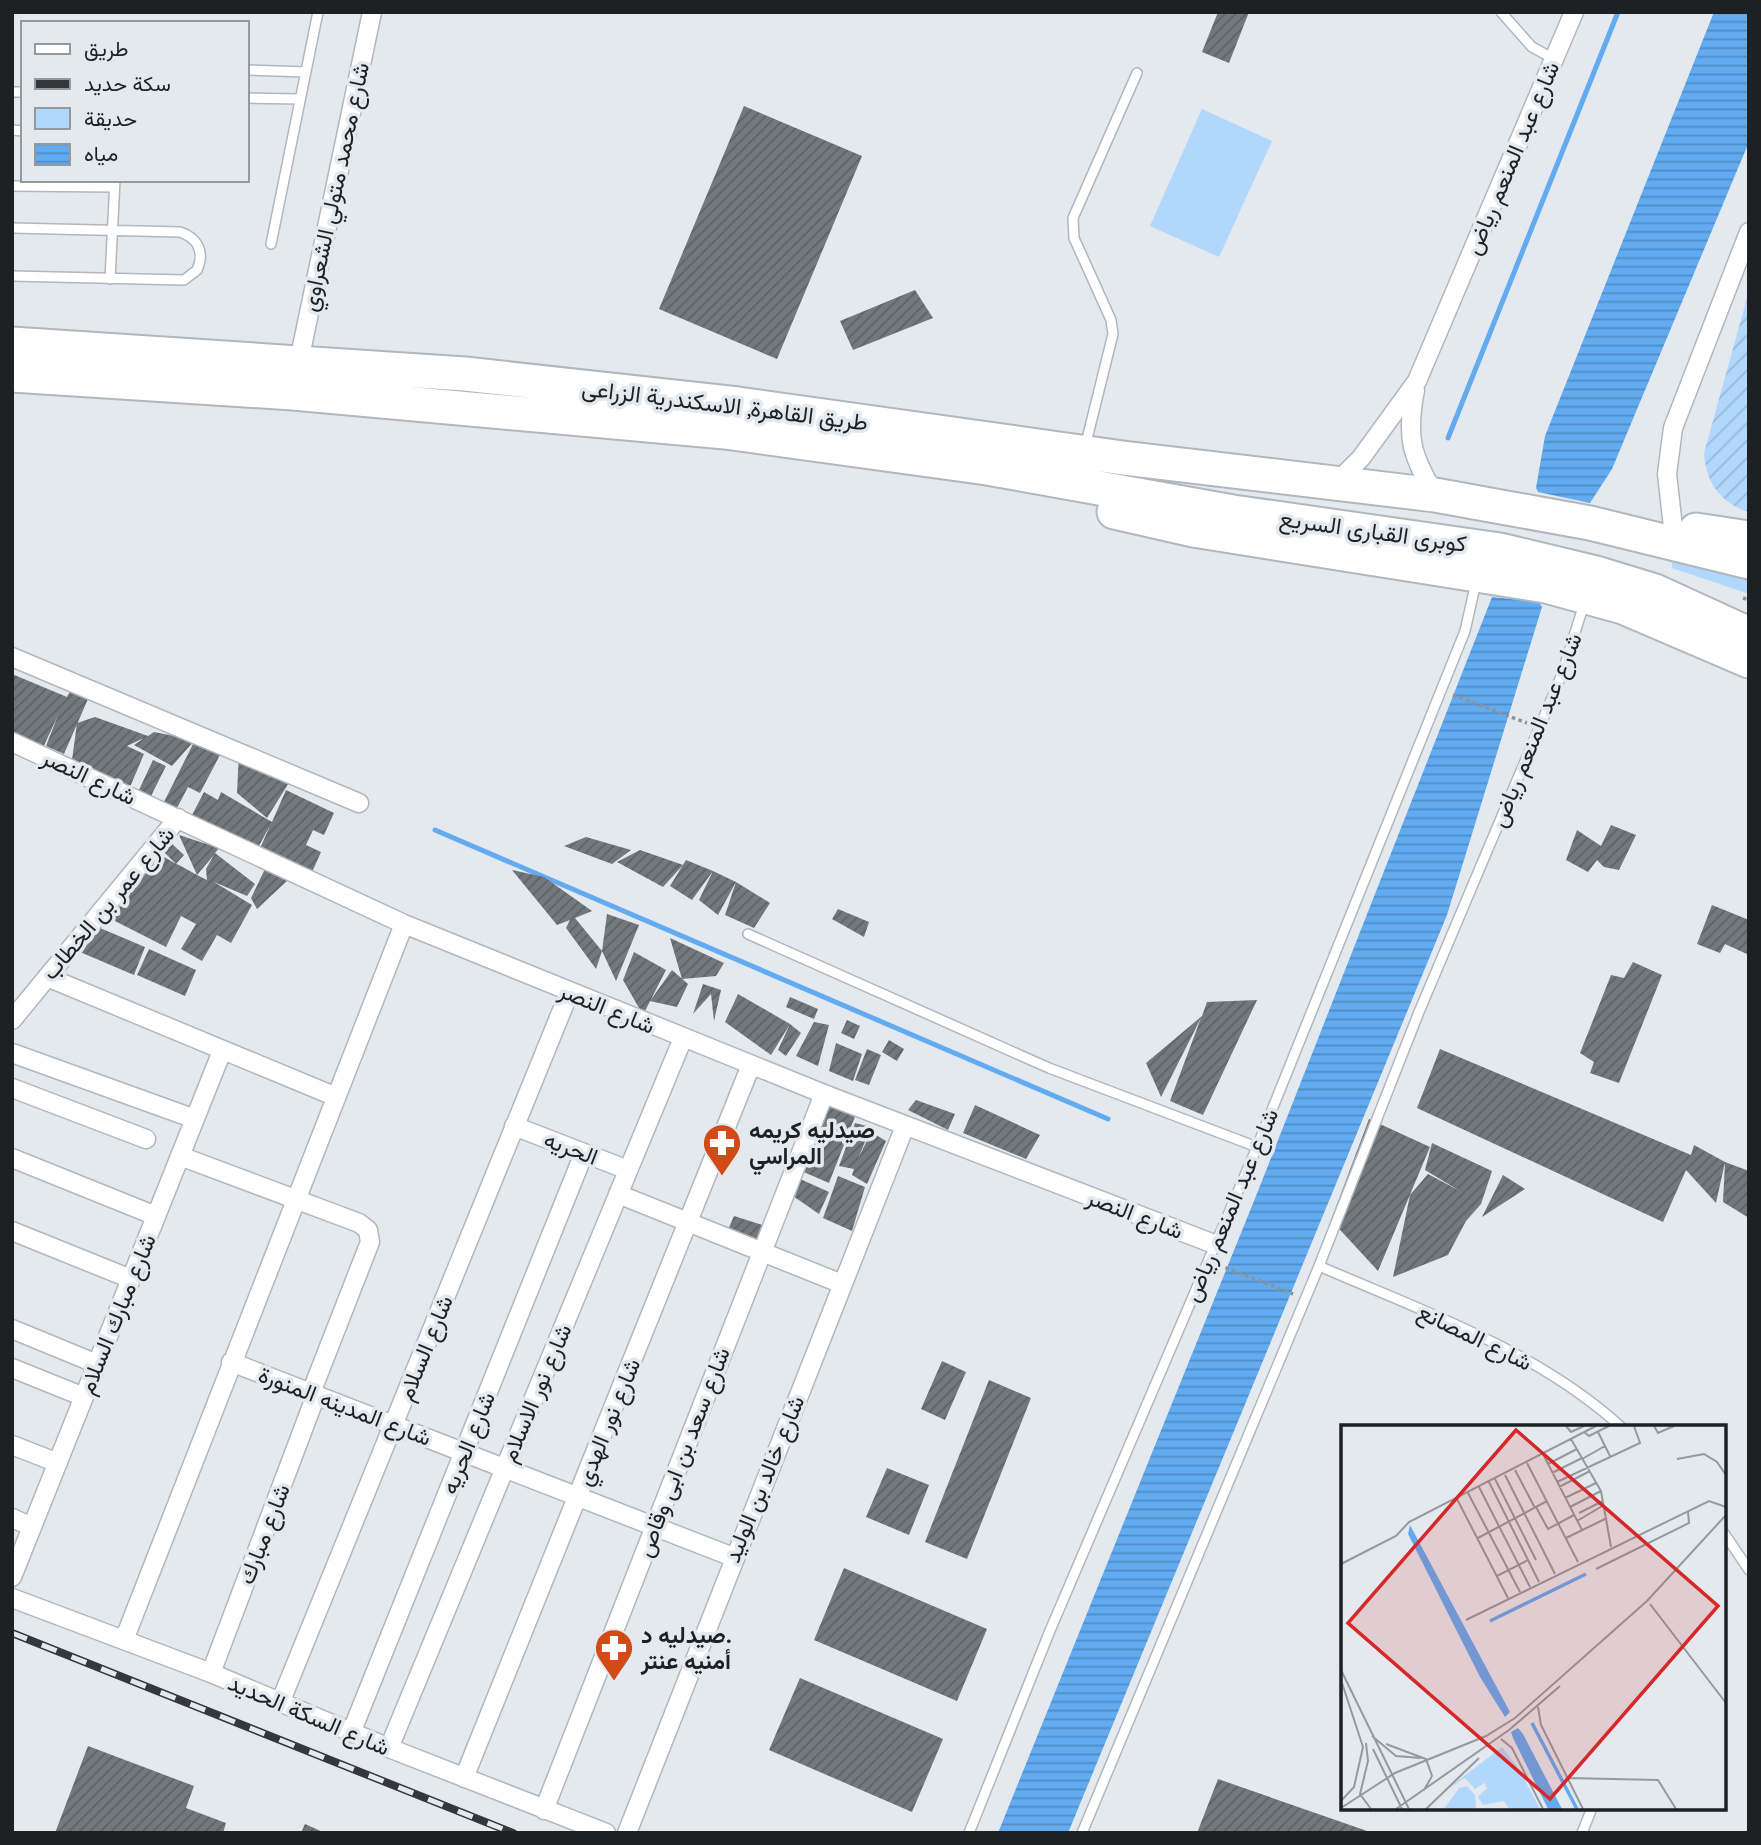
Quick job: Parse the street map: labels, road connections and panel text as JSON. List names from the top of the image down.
{
  "streets": {
    "highway": ["طريق القاهرة, الاسكندرية الزراعى", "كوبرى القبارى السريع"],
    "street": [
      "شارع عبد المنعم رياض",
      "شارع محمد متولي الشعراوي",
      "شارع النصر",
      "شارع عمر بن الخطاب",
      "الحريه",
      "شارع مبارك السلام",
      "شارع السلام",
      "شارع نور الاسلام",
      "شارع المدينه المنورة",
      "شارع نور الهدي",
      "شارع الحريه",
      "شارع سعد بن ابى وقاص",
      "شارع خالد بن الوليد",
      "شارع مبارك",
      "شارع السكة الحديد"
    ],
    "lane": ["شارع المصانع"]
  },
  "crossings": [
    ["شارع عبد المنعم رياض", "طريق القاهرة, الاسكندرية الزراعى"],
    ["شارع عبد المنعم رياض", "كوبرى القبارى السريع"],
    ["شارع عبد المنعم رياض", "شارع النصر"],
    ["شارع عبد المنعم رياض", "شارع المصانع"],
    ["شارع محمد متولي الشعراوي", "طريق القاهرة, الاسكندرية الزراعى"],
    ["طريق القاهرة, الاسكندرية الزراعى", "كوبرى القبارى السريع"],
    ["شارع النصر", "شارع عمر بن الخطاب"],
    ["شارع النصر", "شارع السلام"],
    ["شارع النصر", "شارع نور الاسلام"],
    ["شارع النصر", "شارع نور الهدي"],
    ["شارع النصر", "شارع سعد بن ابى وقاص"],
    ["شارع النصر", "شارع خالد بن الوليد"],
    ["الحريه", "شارع السلام"],
    ["الحريه", "شارع نور الاسلام"],
    ["الحريه", "شارع الحريه"],
    ["شارع السلام", "شارع المدينه المنورة"],
    ["شارع السلام", "شارع السكة الحديد"],
    ["شارع نور الاسلام", "شارع المدينه المنورة"],
    ["شارع نور الاسلام", "شارع السكة الحديد"],
    ["شارع المدينه المنورة", "شارع نور الهدي"],
    ["شارع المدينه المنورة", "شارع الحريه"],
    ["شارع المدينه المنورة", "شارع سعد بن ابى وقاص"],
    ["شارع المدينه المنورة", "شارع خالد بن الوليد"],
    ["شارع المدينه المنورة", "شارع مبارك"],
    ["شارع نور الهدي", "شارع السكة الحديد"],
    ["شارع الحريه", "شارع السكة الحديد"],
    ["شارع سعد بن ابى وقاص", "شارع السكة الحديد"],
    ["شارع مبارك", "شارع السكة الحديد"]
  ],
  "places": {
    "pharmacy": ["صيدليه كريمه المراسي", "صيدليه د. أمنيه عنتر"]
  },
  "legend": [
    "طريق",
    "سكة حديد",
    "حديقة",
    "مياه"
  ]
}
